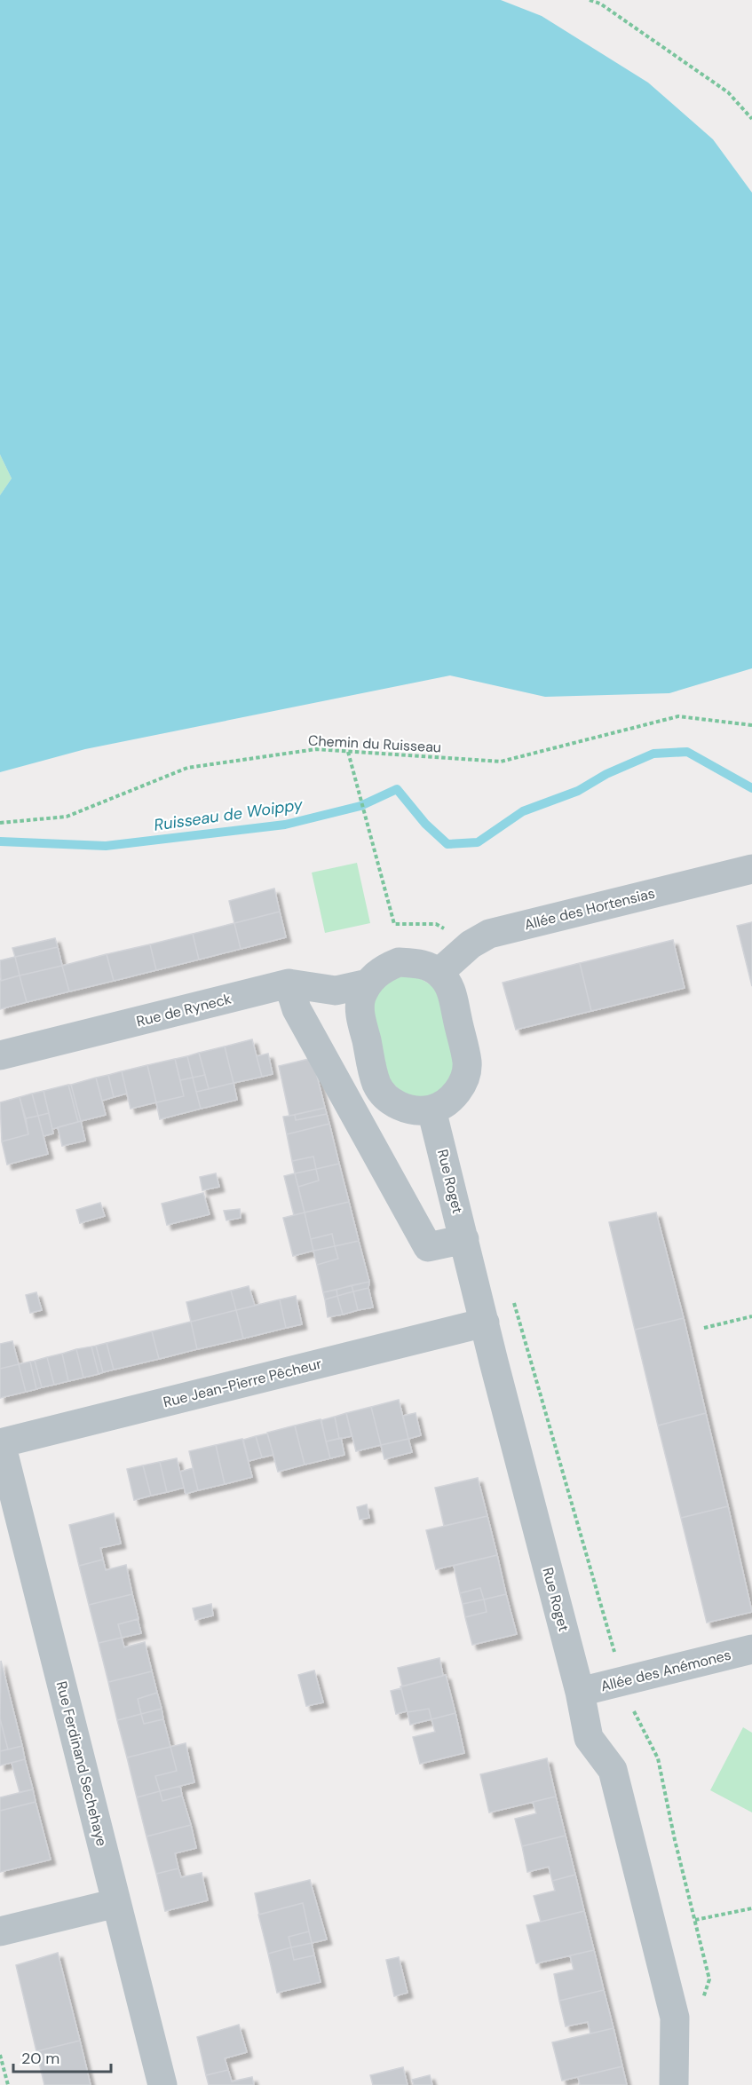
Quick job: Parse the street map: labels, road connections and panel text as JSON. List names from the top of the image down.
{
  "streets": {
    "street": [
      "Allée des Hortensias",
      "Rue de Ryneck",
      "Rue Roget",
      "Rue Jean-Pierre Pêcheur",
      "Allée des Anémones",
      "Rue Ferdinand Sechehaye"
    ],
    "path": ["Chemin du Ruisseau"]
  },
  "crossings": [
    ["Allée des Hortensias", "Rue de Ryneck"],
    ["Allée des Hortensias", "Rue Roget"],
    ["Rue de Ryneck", "Rue Roget"],
    ["Rue Roget", "Rue Jean-Pierre Pêcheur"],
    ["Rue Roget", "Allée des Anémones"],
    ["Rue Jean-Pierre Pêcheur", "Rue Ferdinand Sechehaye"]
  ],
  "water": ["Ruisseau de Woippy"],
  "scale_bar": "20 m"
}
